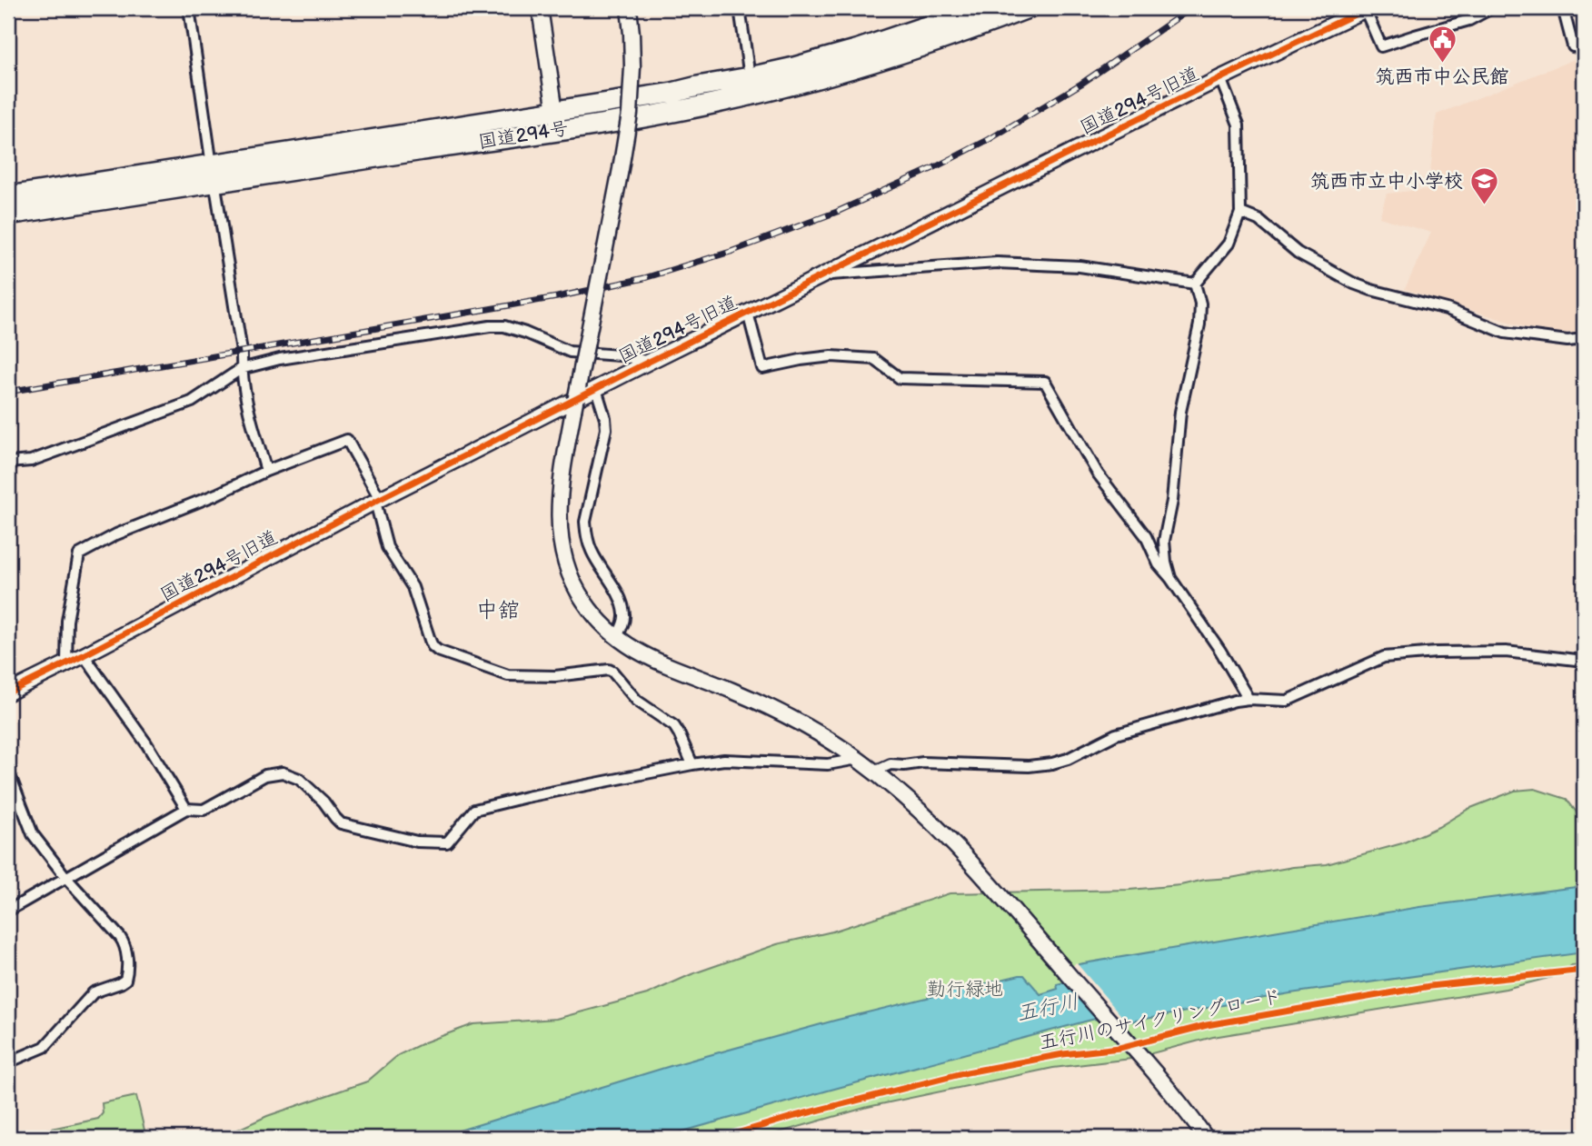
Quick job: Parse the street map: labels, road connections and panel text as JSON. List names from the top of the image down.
{
  "streets": {
    "highway": ["国道294号"],
    "street": ["国道294号旧道"],
    "cycle path": ["五行川のサイクリングロード"]
  },
  "districts": ["中舘"],
  "water": ["五行川"],
  "parks": ["勤行緑地"],
  "places": {
    "public building": ["筑西市中公民館"],
    "school or university": ["筑西市立中小学校"]
  }
}
